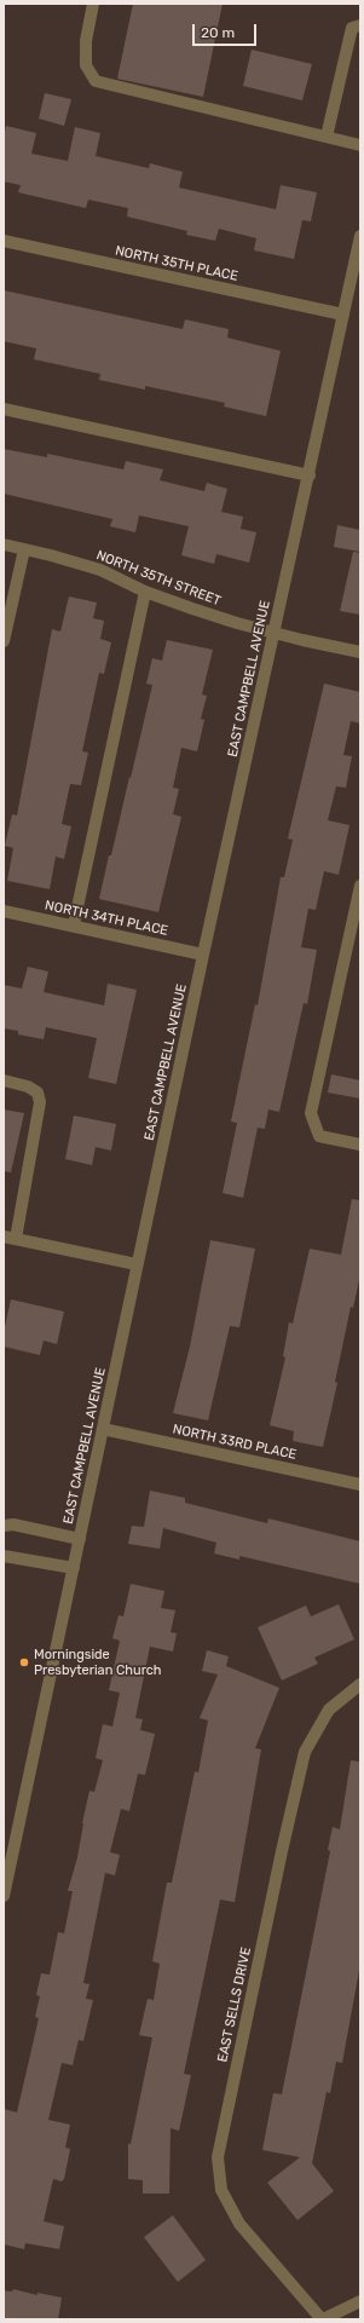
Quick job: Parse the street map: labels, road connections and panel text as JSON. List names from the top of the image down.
{
  "streets": {
    "street": [
      "NORTH 35TH PLACE",
      "NORTH 35TH STREET",
      "EAST CAMPBELL AVENUE",
      "NORTH 34TH PLACE",
      "NORTH 33RD PLACE",
      "EAST SELLS DRIVE"
    ]
  },
  "crossings": [
    ["NORTH 35TH PLACE", "EAST CAMPBELL AVENUE"],
    ["NORTH 35TH STREET", "EAST CAMPBELL AVENUE"],
    ["EAST CAMPBELL AVENUE", "NORTH 34TH PLACE"],
    ["EAST CAMPBELL AVENUE", "NORTH 33RD PLACE"]
  ],
  "places": ["Morningside Presbyterian Church"],
  "scale_bar": "20 m"
}
